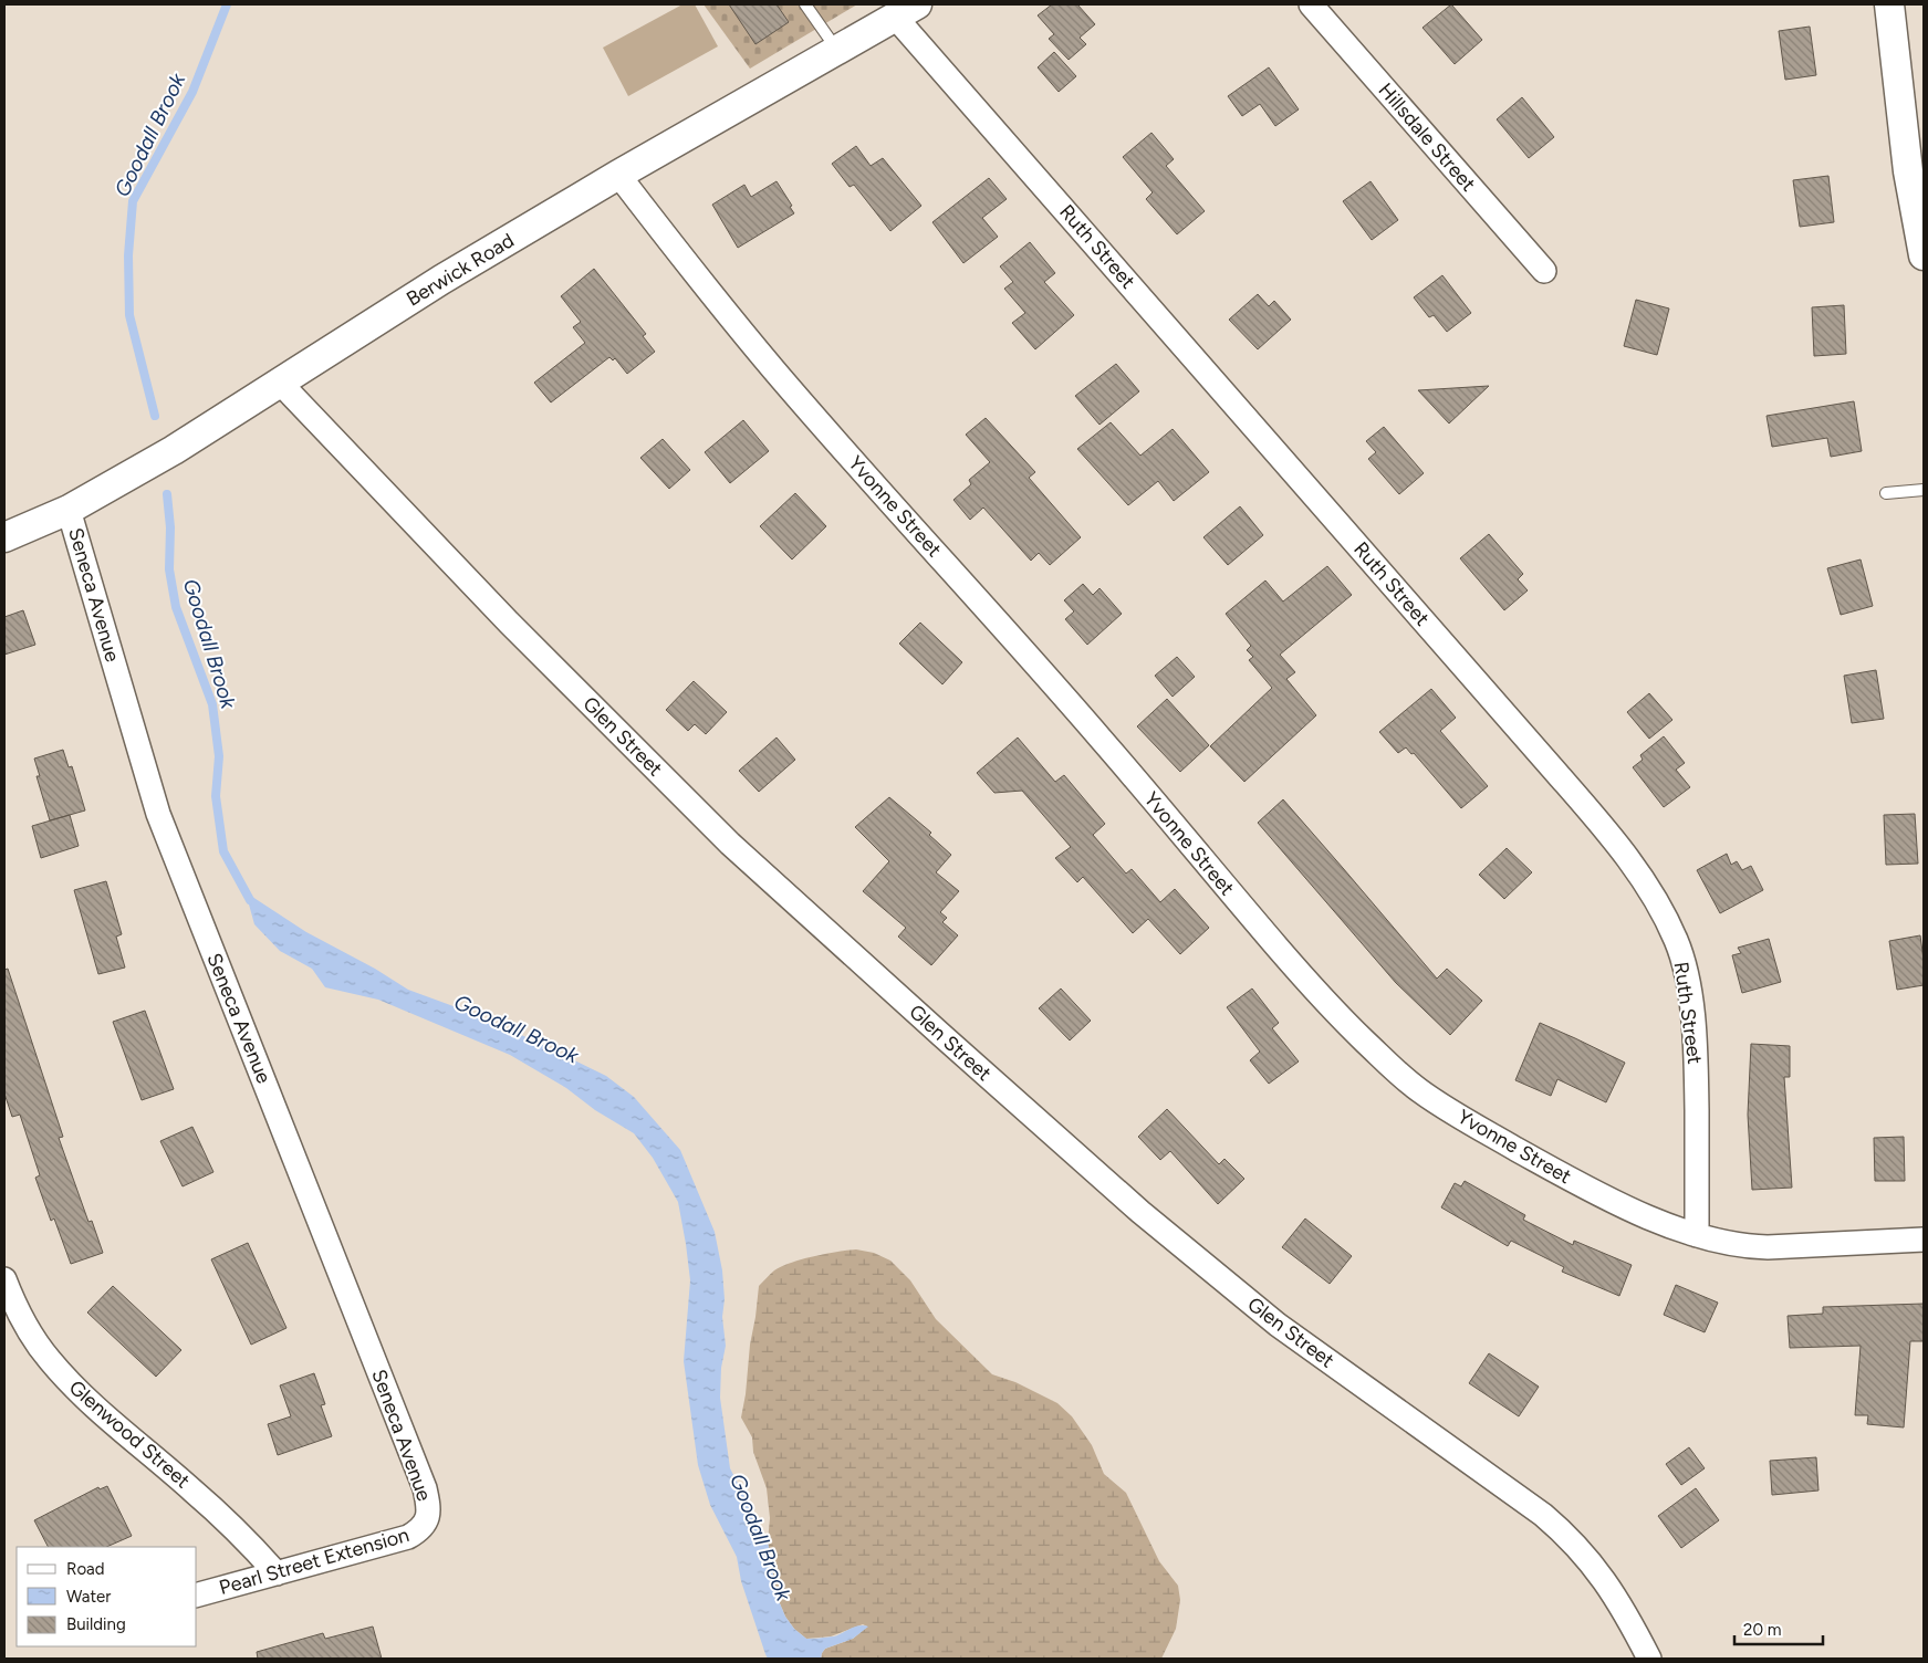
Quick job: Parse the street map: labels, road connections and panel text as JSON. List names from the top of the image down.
{
  "streets": {
    "street": [
      "Hillsdale Street",
      "Ruth Street",
      "Berwick Road",
      "Yvonne Street",
      "Seneca Avenue",
      "Glen Street",
      "Glenwood Street",
      "Pearl Street Extension"
    ]
  },
  "crossings": [
    ["Ruth Street", "Berwick Road"],
    ["Ruth Street", "Yvonne Street"],
    ["Berwick Road", "Yvonne Street"],
    ["Berwick Road", "Seneca Avenue"],
    ["Berwick Road", "Glen Street"],
    ["Seneca Avenue", "Pearl Street Extension"],
    ["Glenwood Street", "Pearl Street Extension"]
  ],
  "water": ["Goodall Brook"],
  "legend": ["Road", "Water", "Building"],
  "scale_bar": "20 m"
}
